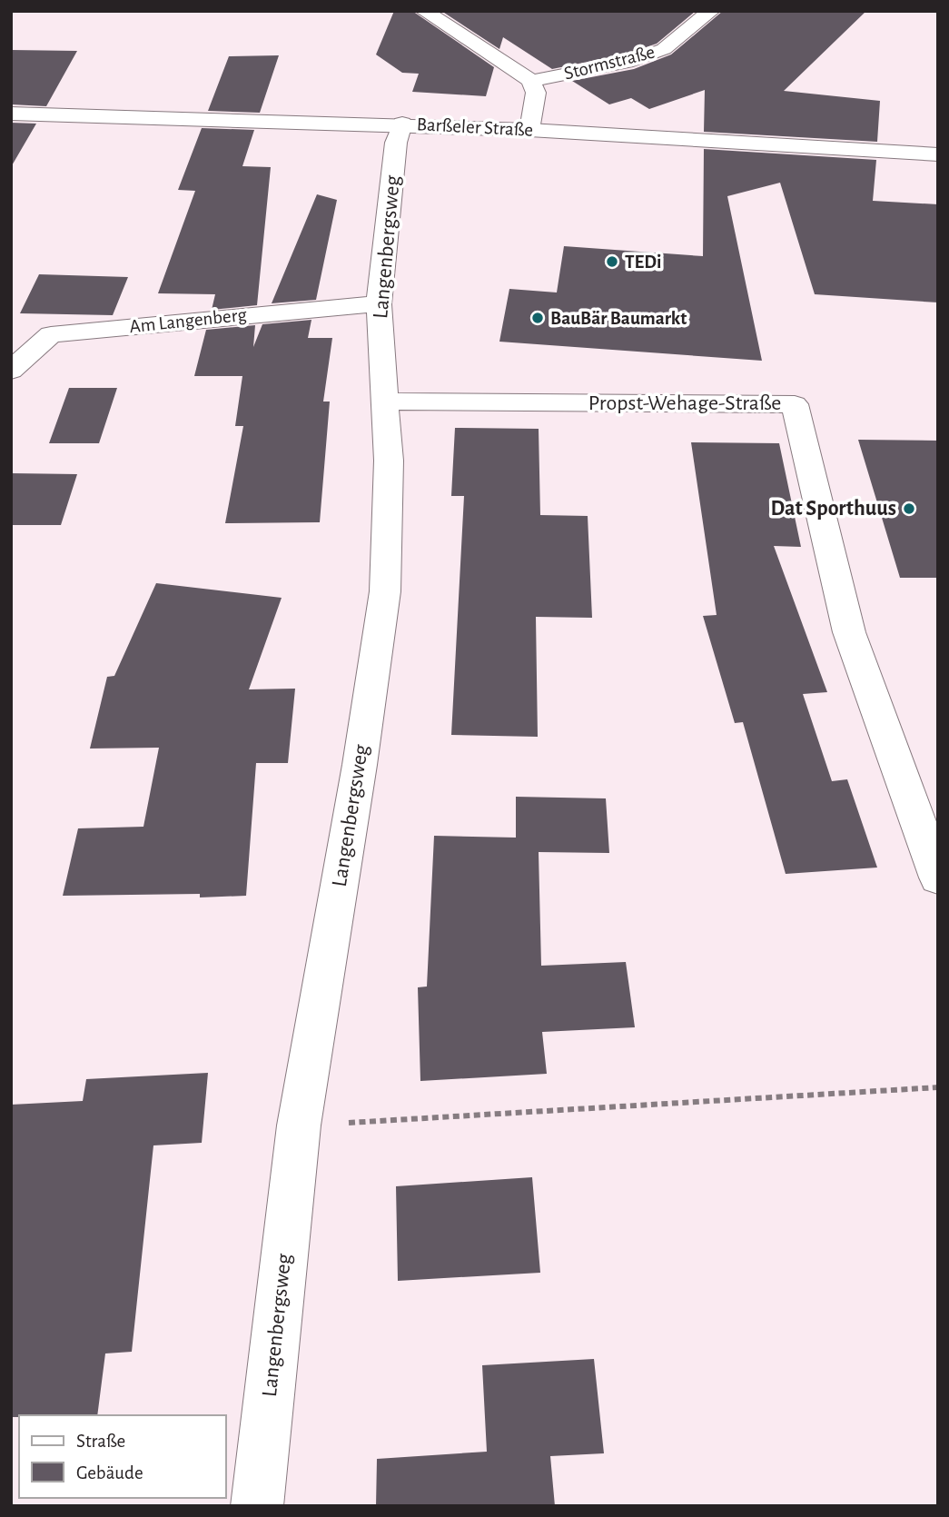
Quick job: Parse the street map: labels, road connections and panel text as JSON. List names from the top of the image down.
{
  "streets": {
    "street": [
      "Stormstraße",
      "Barßeler Straße",
      "Langenbergsweg",
      "Am Langenberg",
      "Propst-Wehage-Straße"
    ]
  },
  "crossings": [
    ["Barßeler Straße", "Langenbergsweg"],
    ["Langenbergsweg", "Am Langenberg"],
    ["Langenbergsweg", "Propst-Wehage-Straße"]
  ],
  "places": ["TEDi", "BauBär Baumarkt", "Dat Sporthuus"],
  "legend": ["Straße", "Gebäude"]
}
